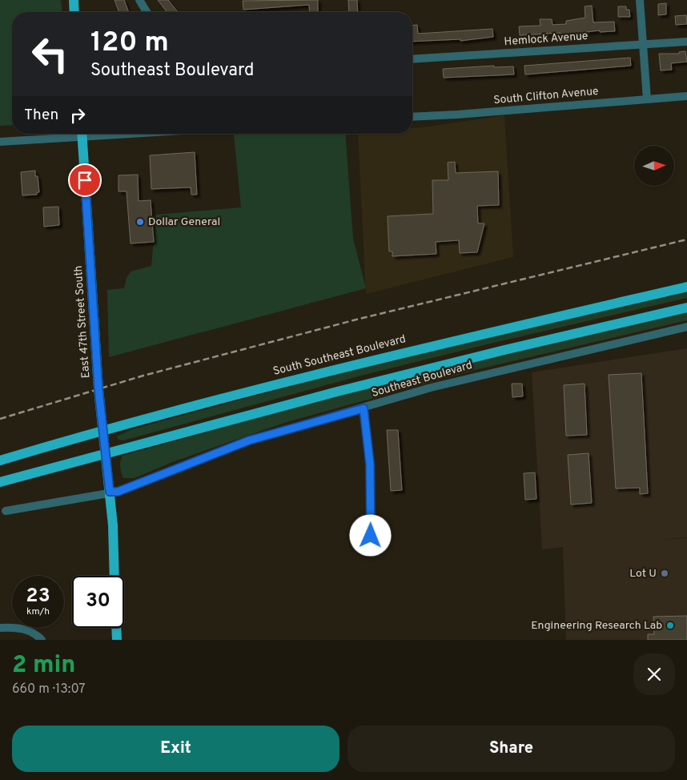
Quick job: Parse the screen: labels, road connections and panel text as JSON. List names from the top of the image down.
{
  "streets": {
    "main road": ["East 47th Street South", "South Southeast Boulevard"],
    "street": ["Hemlock Avenue", "South Clifton Avenue", "Southeast Boulevard"]
  },
  "crossings": [
    ["East 47th Street South", "South Southeast Boulevard"],
    ["East 47th Street South", "Southeast Boulevard"]
  ],
  "places": ["Dollar General", "Lot U", "Engineering Research Lab"],
  "north": "right",
  "page": {
    "turn": ["120 m", "Southeast Boulevard"],
    "then": "Then",
    "speed": "23 km/h",
    "limit": "30",
    "heading": ["2 min", "660 m · 13:07"],
    "buttons": ["Exit", "Share"]
  }
}
